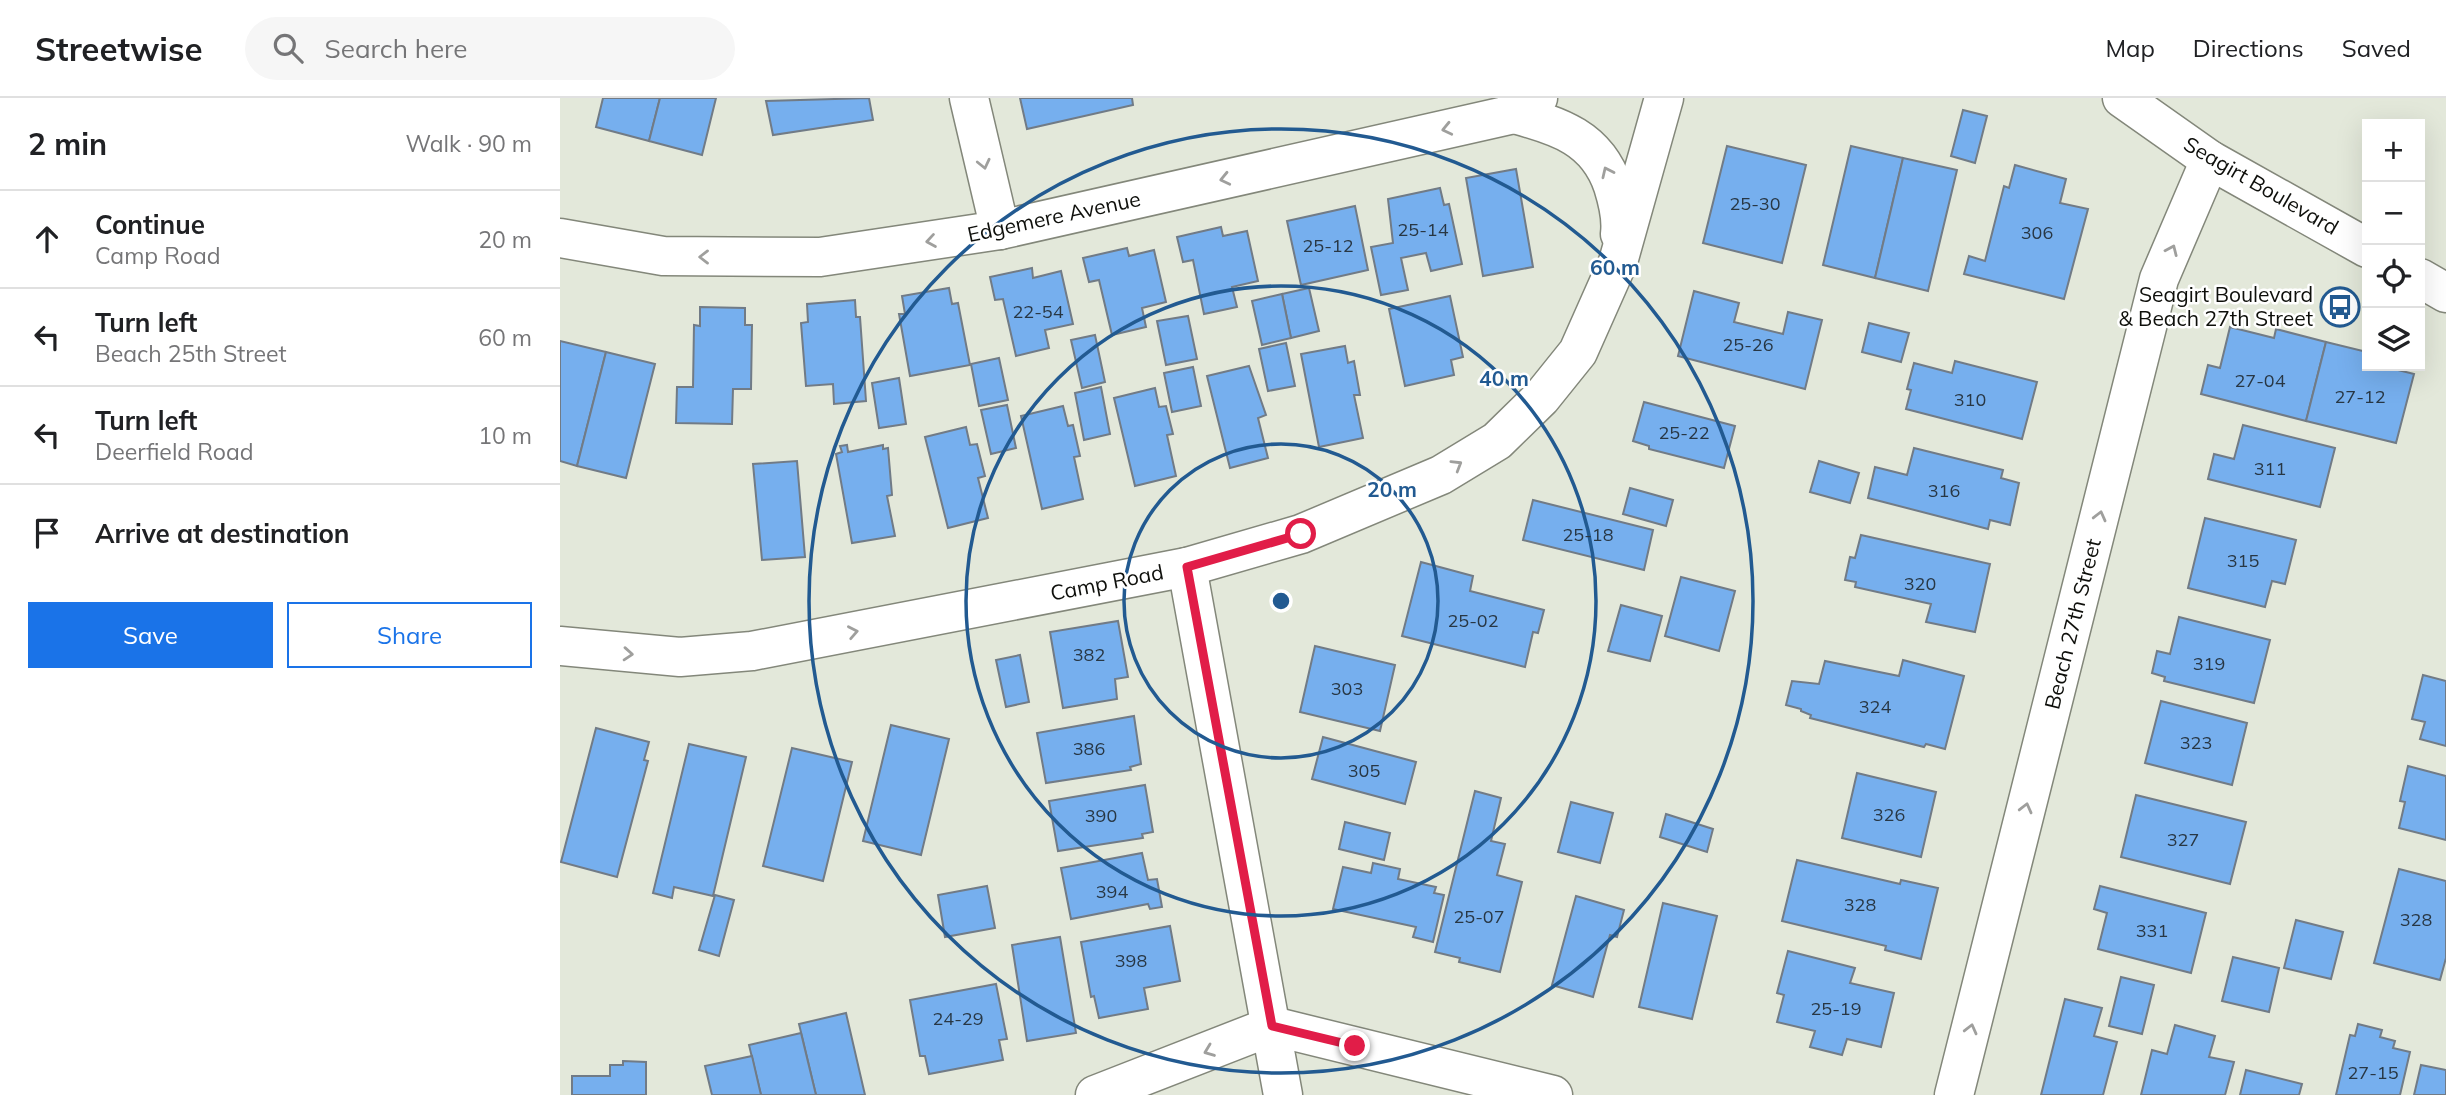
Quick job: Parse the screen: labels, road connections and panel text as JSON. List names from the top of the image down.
{
  "streets": {
    "street": [
      "Seagirt Boulevard",
      "Edgemere Avenue",
      "Camp Road",
      "Beach 27th Street"
    ]
  },
  "crossings": [
    ["Seagirt Boulevard", "Beach 27th Street"]
  ],
  "one_way": ["Edgemere Avenue", "Camp Road", "Beach 27th Street"],
  "places": {
    "bus stop": ["Seagirt Boulevard & Beach 27th Street"]
  },
  "house_numbers": [
    "25-30",
    "25-14",
    "306",
    "25-12",
    "22-54",
    "25-26",
    "27-04",
    "27-12",
    "310",
    "25-22",
    "311",
    "316",
    "25-18",
    "315",
    "320",
    "25-02",
    "382",
    "319",
    "303",
    "324",
    "323",
    "386",
    "305",
    "326",
    "390",
    "327",
    "394",
    "328",
    "25-07",
    "328",
    "331",
    "398",
    "25-19",
    "24-29",
    "27-15"
  ],
  "page": {
    "header": "Streetwise",
    "search": "Search here",
    "nav": ["Map", "Directions", "Saved"],
    "heading": ["2 min", "Walk · 90 m"],
    "map_buttons": ["+", "−"],
    "list": [
      ["Continue", "Camp Road", "20 m"],
      ["Turn left", "Beach 25th Street", "60 m"],
      ["Turn left", "Deerfield Road", "10 m"],
      "Arrive at destination"
    ],
    "buttons": ["Save", "Share"]
  },
  "rings": ["60 m", "40 m", "20 m"]
}
